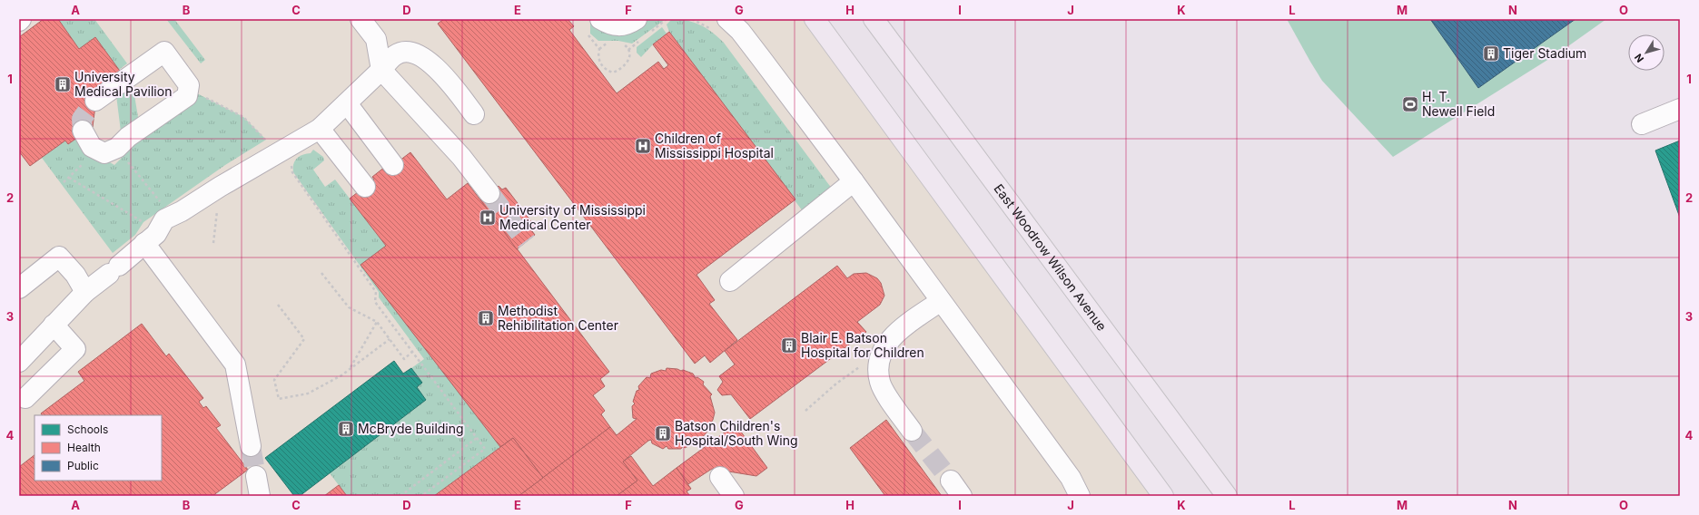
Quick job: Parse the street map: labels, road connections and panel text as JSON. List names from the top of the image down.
{
  "streets": {
    "main road": ["East Woodrow Wilson Avenue"]
  },
  "places": {
    "building": [
      "Tiger Stadium",
      "University Medical Pavilion",
      "Methodist Rehibilitation Center",
      "Blair E. Batson Hospital for Children",
      "McBryde Building",
      "Batson Children's Hospital/South Wing"
    ],
    "sports": ["H. T. Newell Field"],
    "hospital": ["Children of Mississippi Hospital", "University of Mississippi Medical Center"]
  },
  "legend": ["Schools", "Health", "Public"],
  "north": "bottom left",
  "grid": {
    "columns": [
      "A",
      "B",
      "C",
      "D",
      "E",
      "F",
      "G",
      "H",
      "I",
      "J",
      "K",
      "L",
      "M",
      "N",
      "O"
    ],
    "rows": [
      "1",
      "2",
      "3",
      "4"
    ]
  }
}
